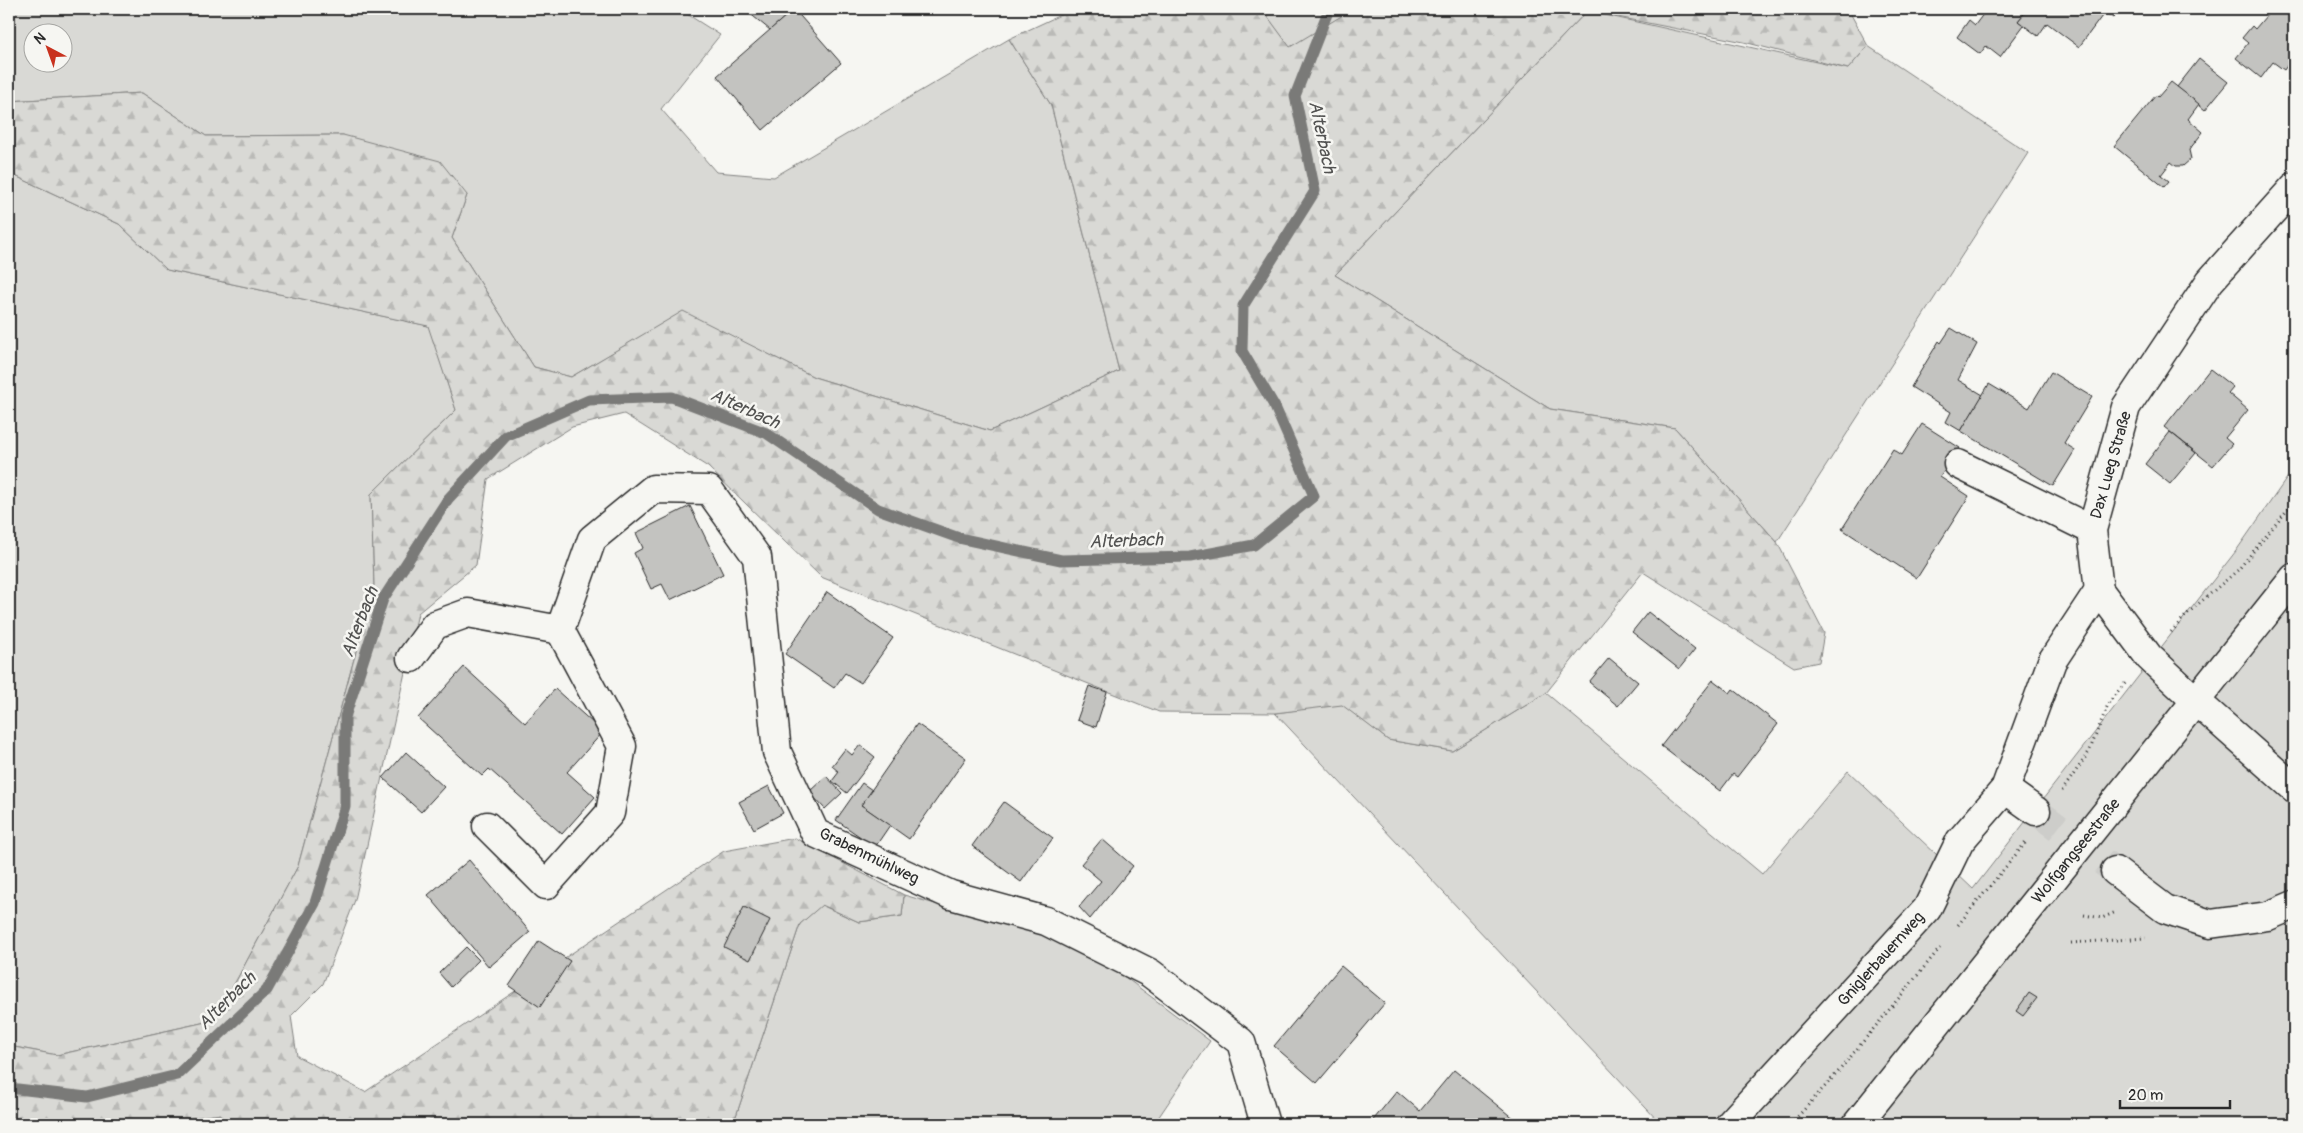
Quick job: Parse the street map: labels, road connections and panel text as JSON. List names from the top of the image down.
{
  "streets": {
    "street": [
      "Dax Lueg Straße",
      "Wolfgangseestraße",
      "Grabenmühlweg",
      "Gniglerbauernweg"
    ]
  },
  "crossings": [
    ["Dax Lueg Straße", "Gniglerbauernweg"]
  ],
  "water": ["Alterbach"],
  "scale_bar": "20 m",
  "north": "top left"
}
